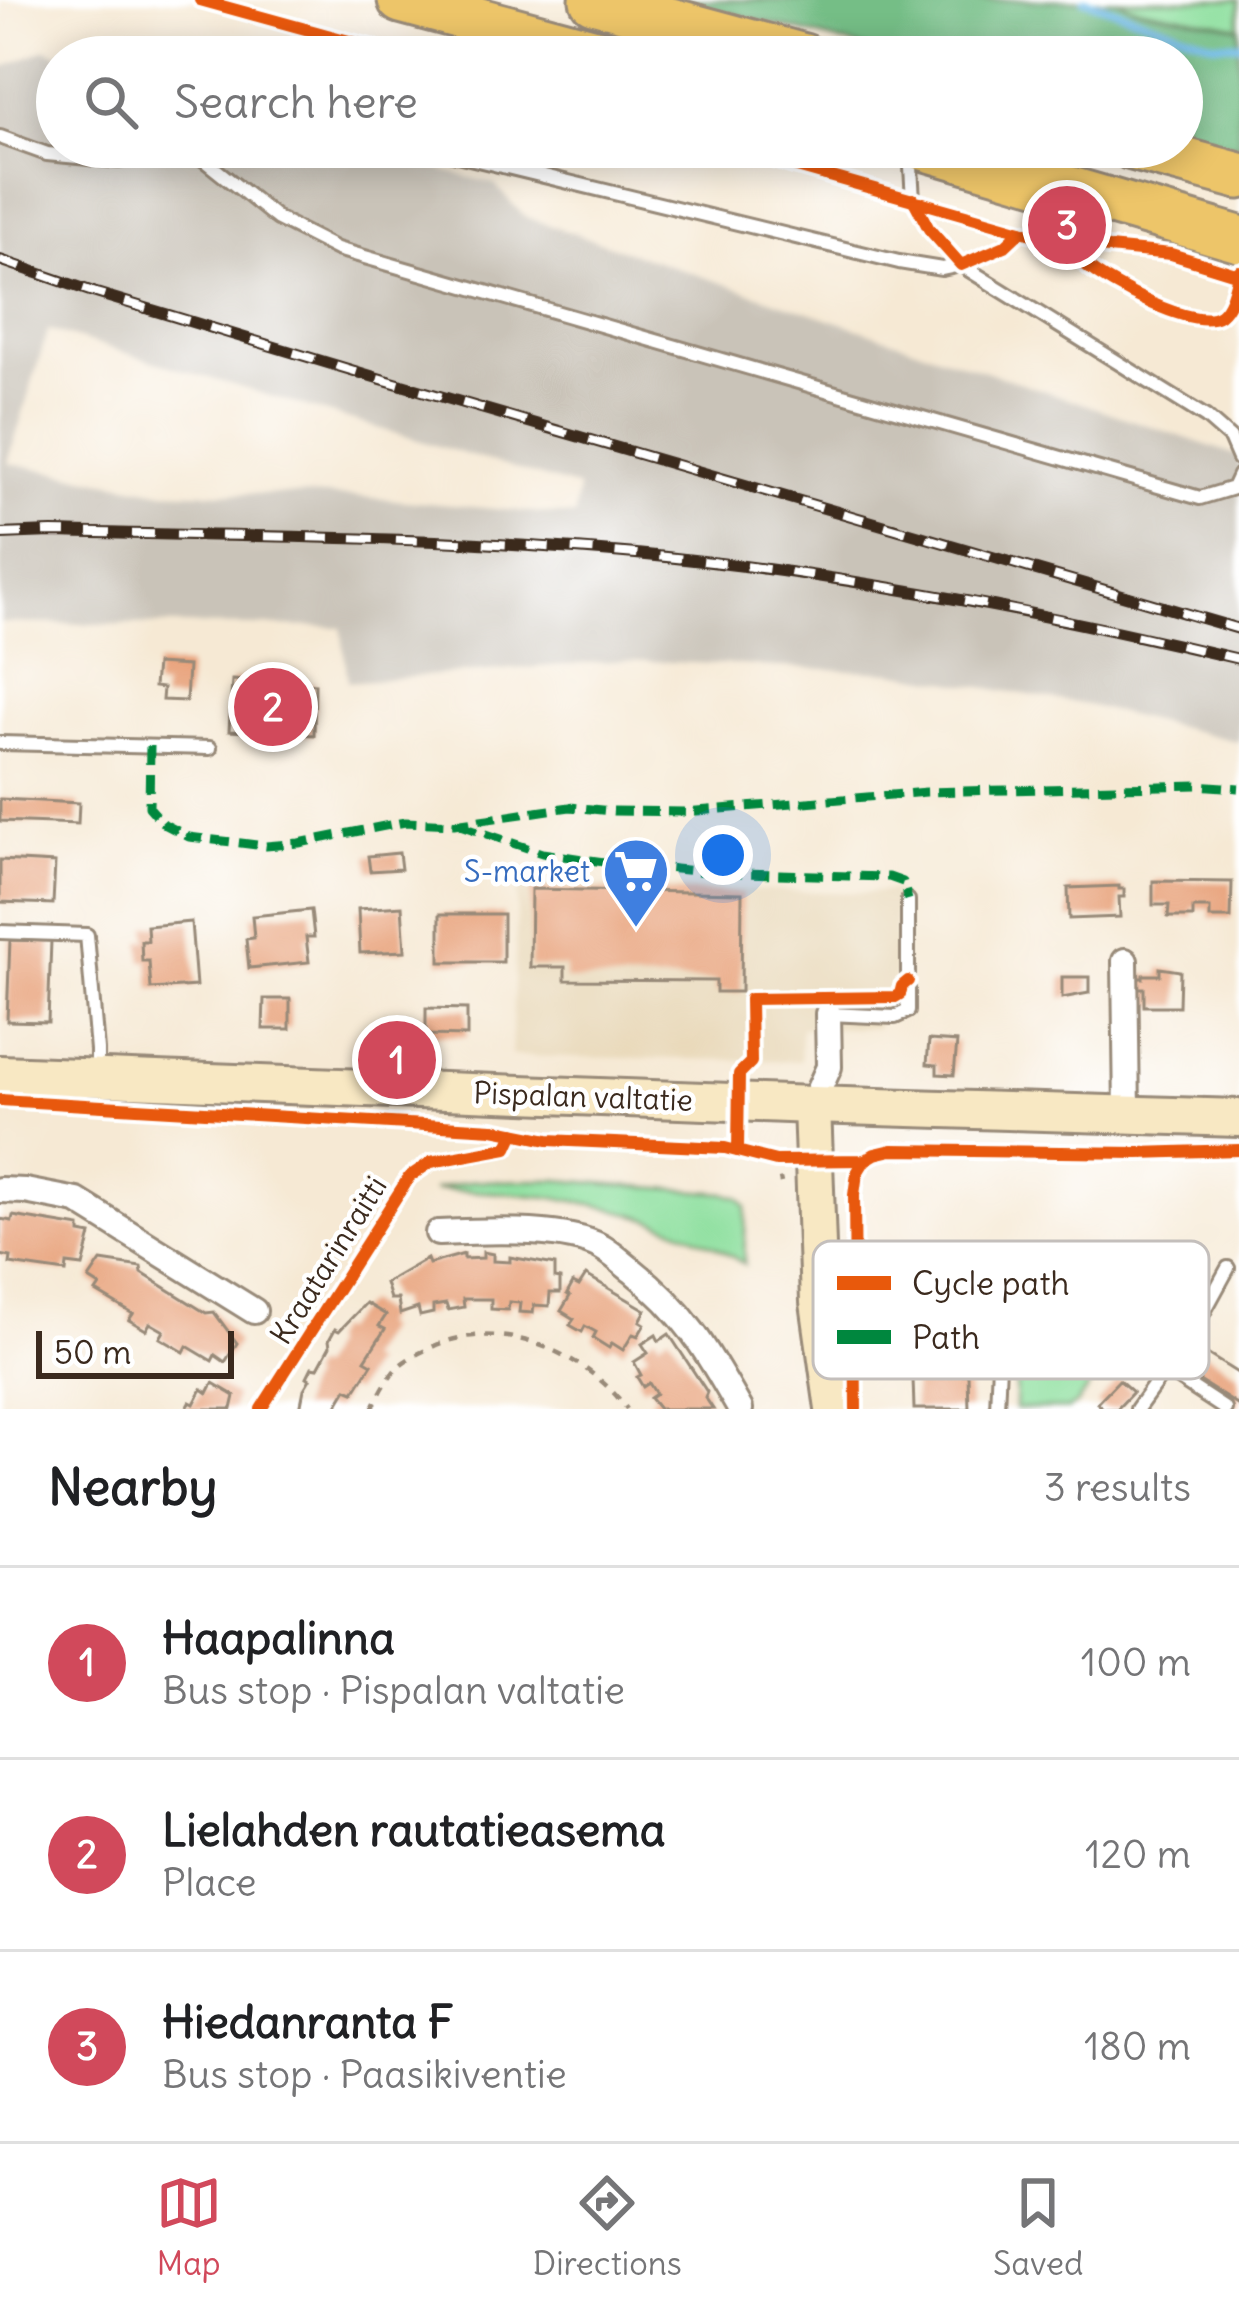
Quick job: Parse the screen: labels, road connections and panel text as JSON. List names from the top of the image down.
{
  "streets": {
    "main road": ["Pispalan valtatie"],
    "cycle path": ["Kraatarinraitti"]
  },
  "places": {
    "supermarket": ["S-market"]
  },
  "legend": ["Cycle path", "Path"],
  "scale_bar": "50 m",
  "page": {
    "search": "Search here",
    "pins": ["3", "2", "1"],
    "scale": "50 m",
    "heading": ["Nearby", "3 results"],
    "list": [
      {
        "mark": "1",
        "name": "Haapalinna",
        "note": "Bus stop · Pispalan valtatie",
        "value": "100 m"
      },
      {
        "mark": "2",
        "name": "Lielahden rautatieasema",
        "note": "Place",
        "value": "120 m"
      },
      {
        "mark": "3",
        "name": "Hiedanranta F",
        "note": "Bus stop · Paasikiventie",
        "value": "180 m"
      }
    ],
    "nav": ["Map", "Directions", "Saved"]
  }
}
